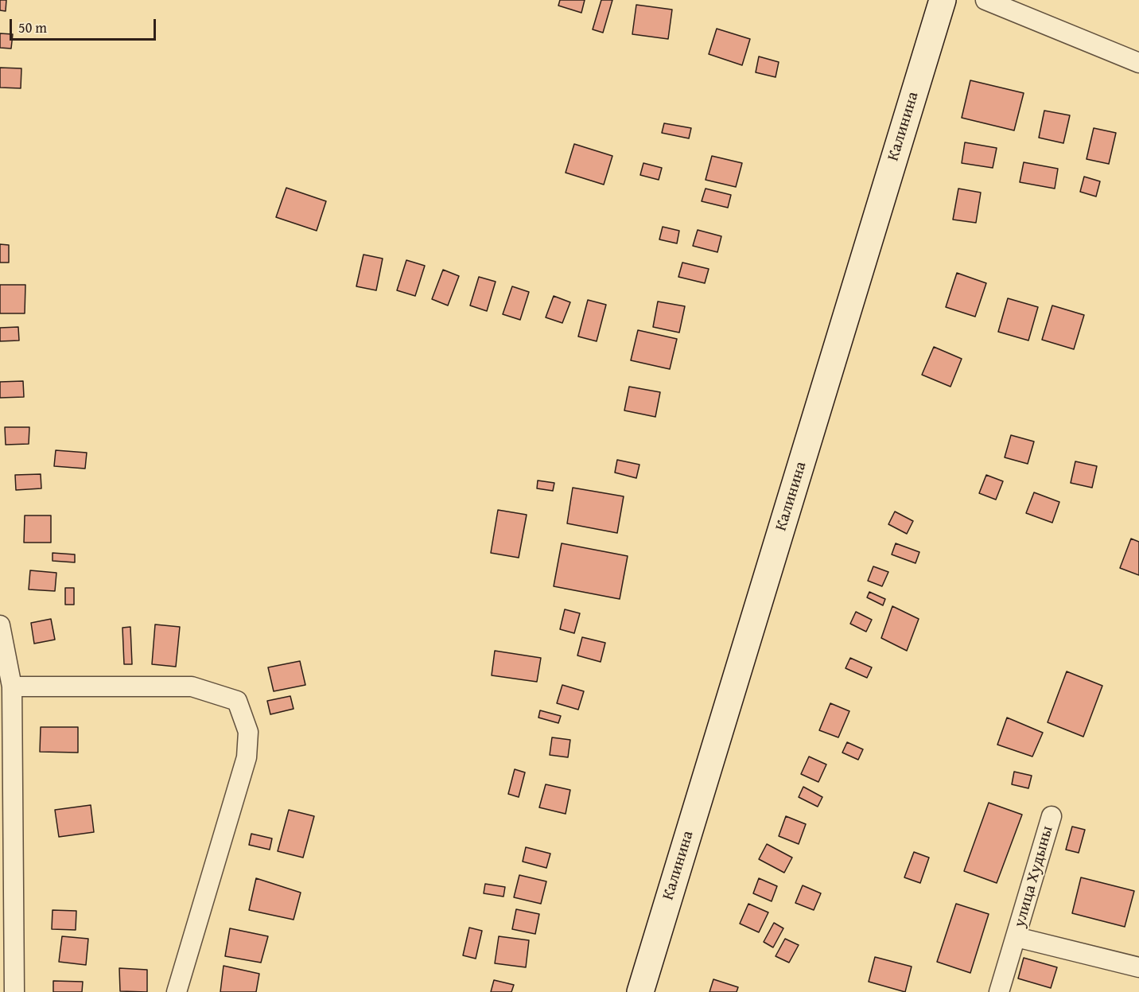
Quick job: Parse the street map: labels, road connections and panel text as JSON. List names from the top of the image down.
{
  "streets": {
    "street": ["Калинина", "улица Худыны"]
  },
  "scale_bar": "50 m"
}
